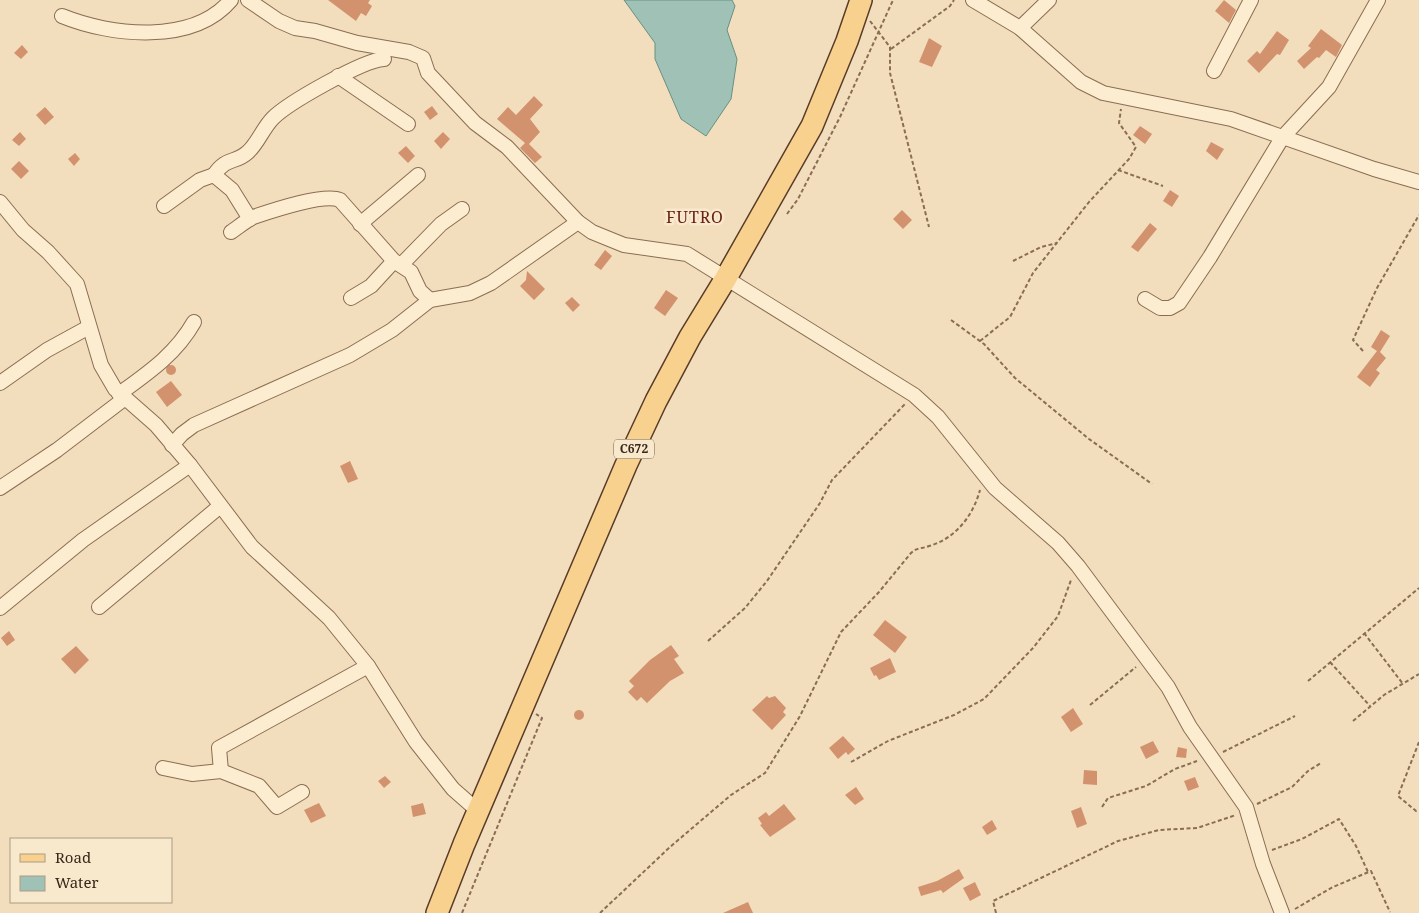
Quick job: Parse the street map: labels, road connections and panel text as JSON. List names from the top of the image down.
{
  "streets": {
    "main road": ["C672"]
  },
  "districts": ["FUTRO"],
  "legend": ["Road", "Water"]
}
